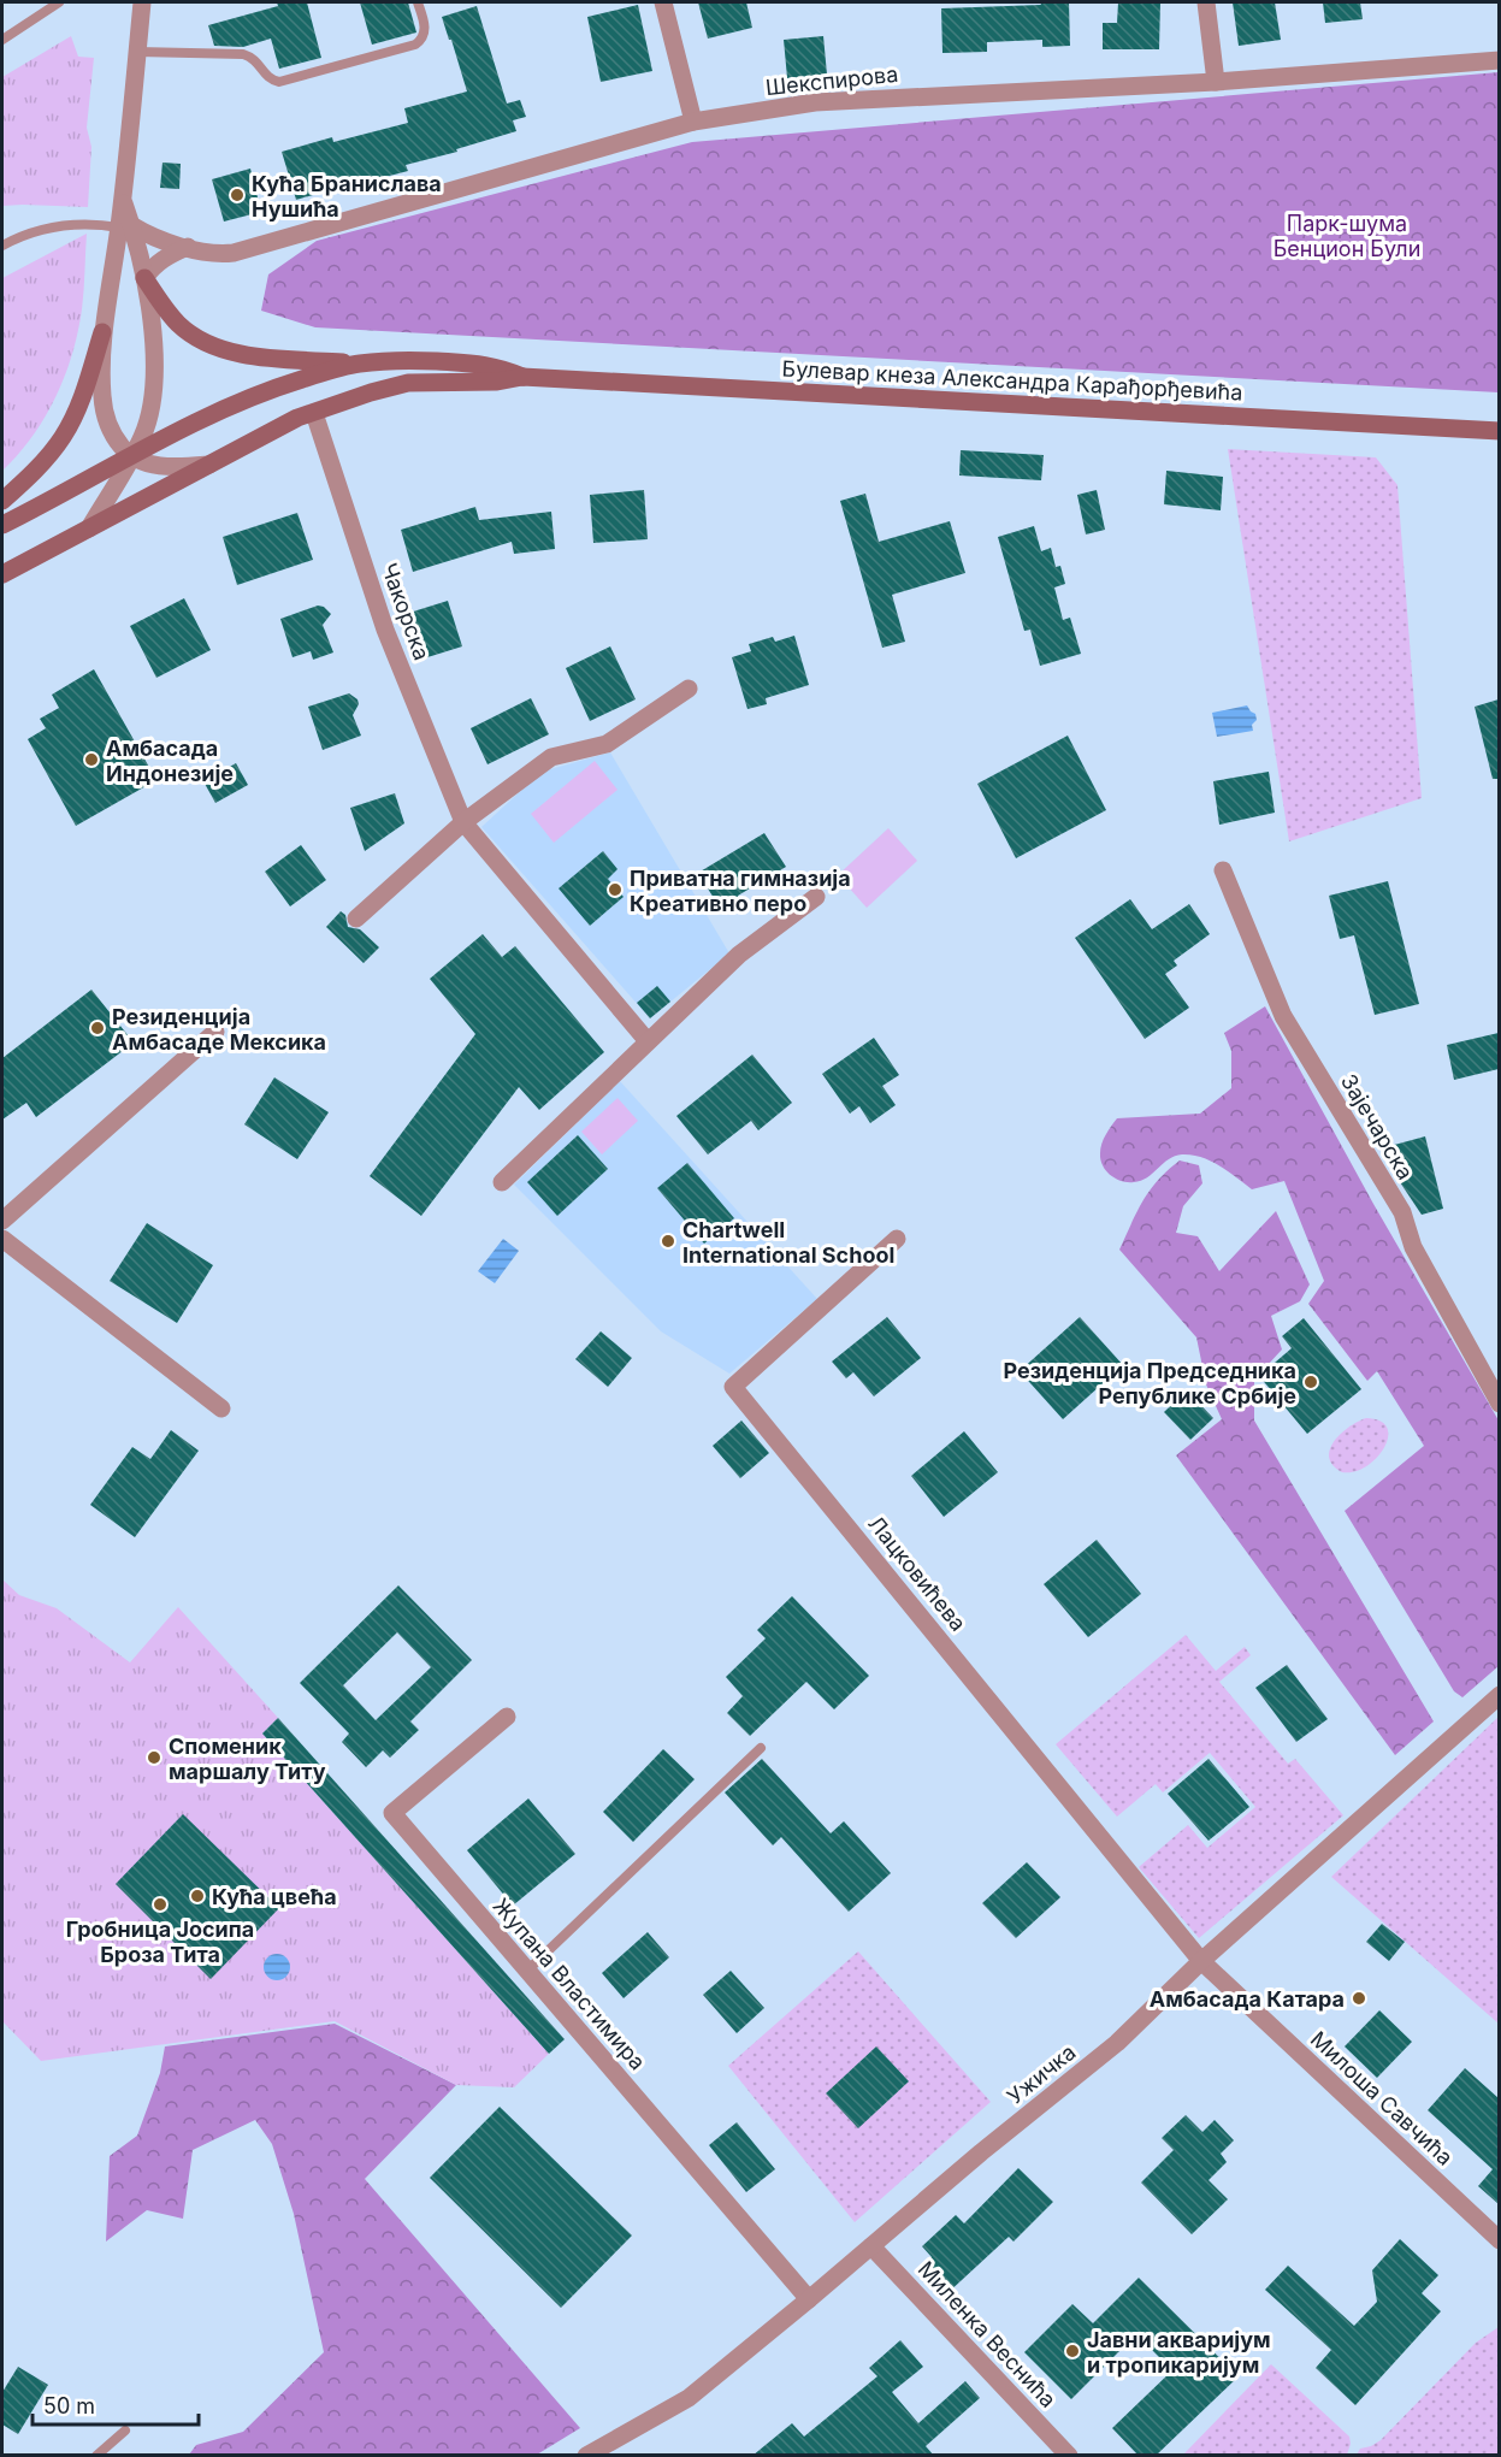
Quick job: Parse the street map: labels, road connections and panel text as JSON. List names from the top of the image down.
{
  "streets": {
    "main road": ["Булевар кнеза Александра Карађорђевића"],
    "street": [
      "Шекспирова",
      "Чакорска",
      "Зајечарска",
      "Лацковићева",
      "Жупана Властимира",
      "Ужичка",
      "Милоша Савчића",
      "Миленка Веснића"
    ]
  },
  "crossings": [
    ["Булевар кнеза Александра Карађорђевића", "Чакорска"],
    ["Лацковићева", "Ужичка"],
    ["Лацковићева", "Милоша Савчића"],
    ["Жупана Властимира", "Ужичка"],
    ["Ужичка", "Милоша Савчића"],
    ["Ужичка", "Миленка Веснића"]
  ],
  "parks": ["Парк-шума Бенцион Були"],
  "places": [
    "Кућа Бранислава Нушића",
    "Амбасада Индонезије",
    "Приватна гимназија Креативно перо",
    "Резиденција Амбасаде Мексика",
    "Chartwell International School",
    "Резиденција Председника Републике Србије",
    "Споменик маршалу Титу",
    "Кућа цвећа",
    "Гробница Јосипа Броза Тита",
    "Амбасада Катара",
    "Јавни акваријум и тропикаријум"
  ],
  "scale_bar": "50 m"
}
